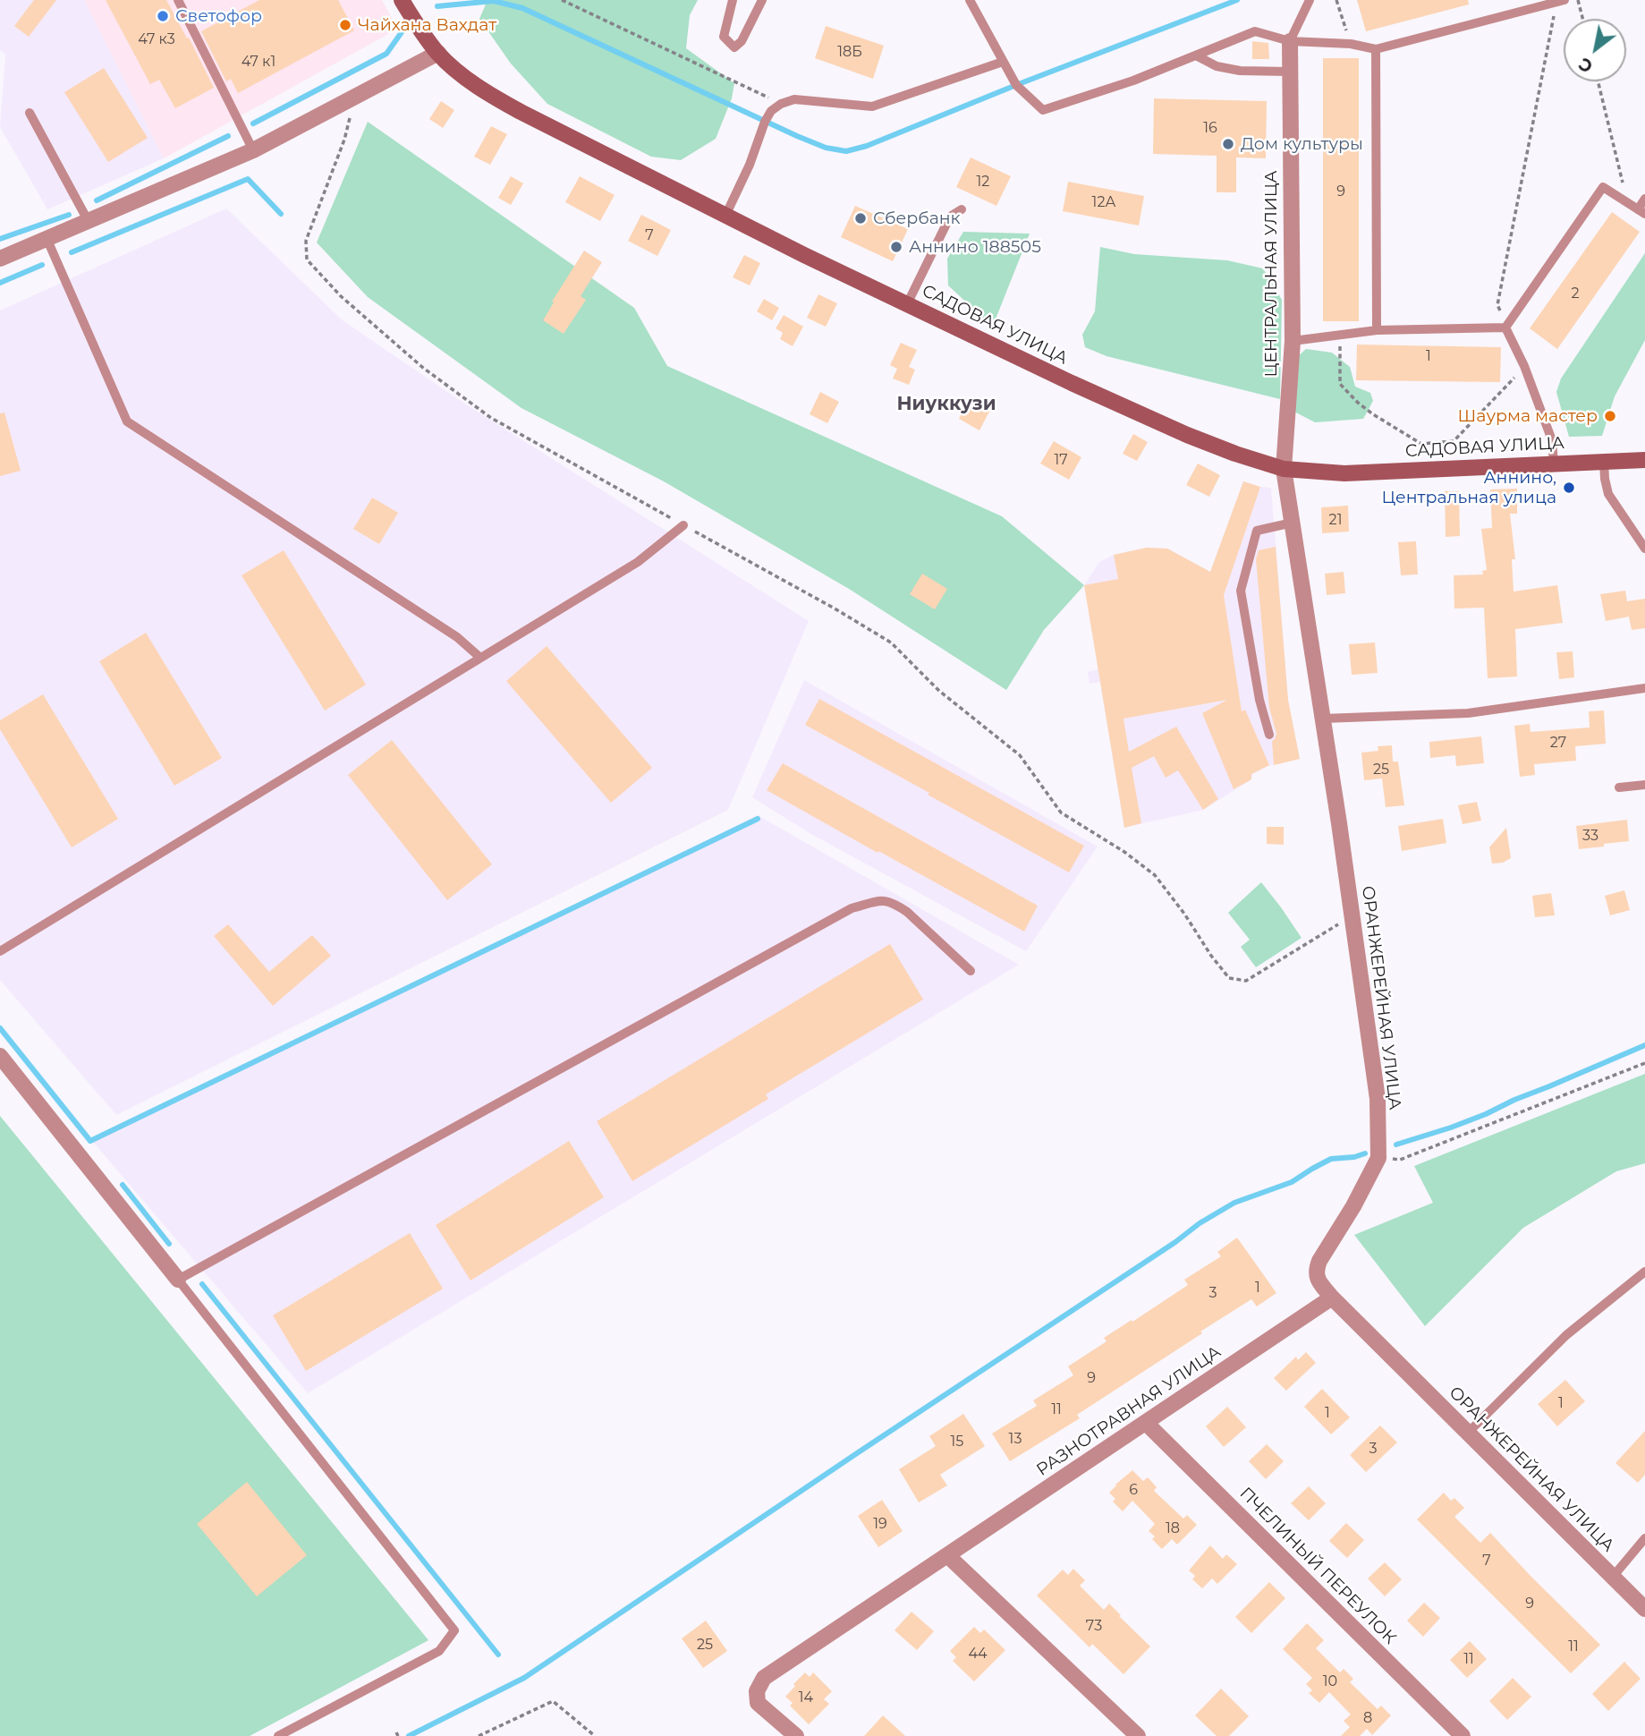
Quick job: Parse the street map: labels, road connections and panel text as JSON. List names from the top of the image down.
{
  "streets": {
    "main road": ["САДОВАЯ УЛИЦА"],
    "street": [
      "ЦЕНТРАЛЬНАЯ УЛИЦА",
      "ОРАНЖЕРЕЙНАЯ УЛИЦА",
      "РАЗНОТРАВНАЯ УЛИЦА",
      "ПЧЕЛИНЫЙ ПЕРЕУЛОК"
    ]
  },
  "crossings": [
    ["ЦЕНТРАЛЬНАЯ УЛИЦА", "САДОВАЯ УЛИЦА"],
    ["ЦЕНТРАЛЬНАЯ УЛИЦА", "ОРАНЖЕРЕЙНАЯ УЛИЦА"],
    ["САДОВАЯ УЛИЦА", "ОРАНЖЕРЕЙНАЯ УЛИЦА"],
    ["ОРАНЖЕРЕЙНАЯ УЛИЦА", "РАЗНОТРАВНАЯ УЛИЦА"],
    ["РАЗНОТРАВНАЯ УЛИЦА", "ПЧЕЛИНЫЙ ПЕРЕУЛОК"]
  ],
  "districts": ["Ниуккузи"],
  "places": [
    "Светофор",
    "Чайхана Вахдат",
    "Дом культуры",
    "Сбербанк",
    "Аннино 188505",
    "Шаурма мастер",
    "Аннино, Центральная улица"
  ],
  "house_numbers": [
    "47 к3",
    "18Б",
    "47 к1",
    "16",
    "12",
    "9",
    "12А",
    "7",
    "2",
    "1",
    "17",
    "21",
    "27",
    "25",
    "33",
    "1",
    "3",
    "9",
    "1",
    "11",
    "1",
    "13",
    "15",
    "3",
    "6",
    "19",
    "18",
    "7",
    "9",
    "73",
    "25",
    "11",
    "44",
    "11",
    "10",
    "14",
    "8"
  ],
  "north": "bottom left"
}
